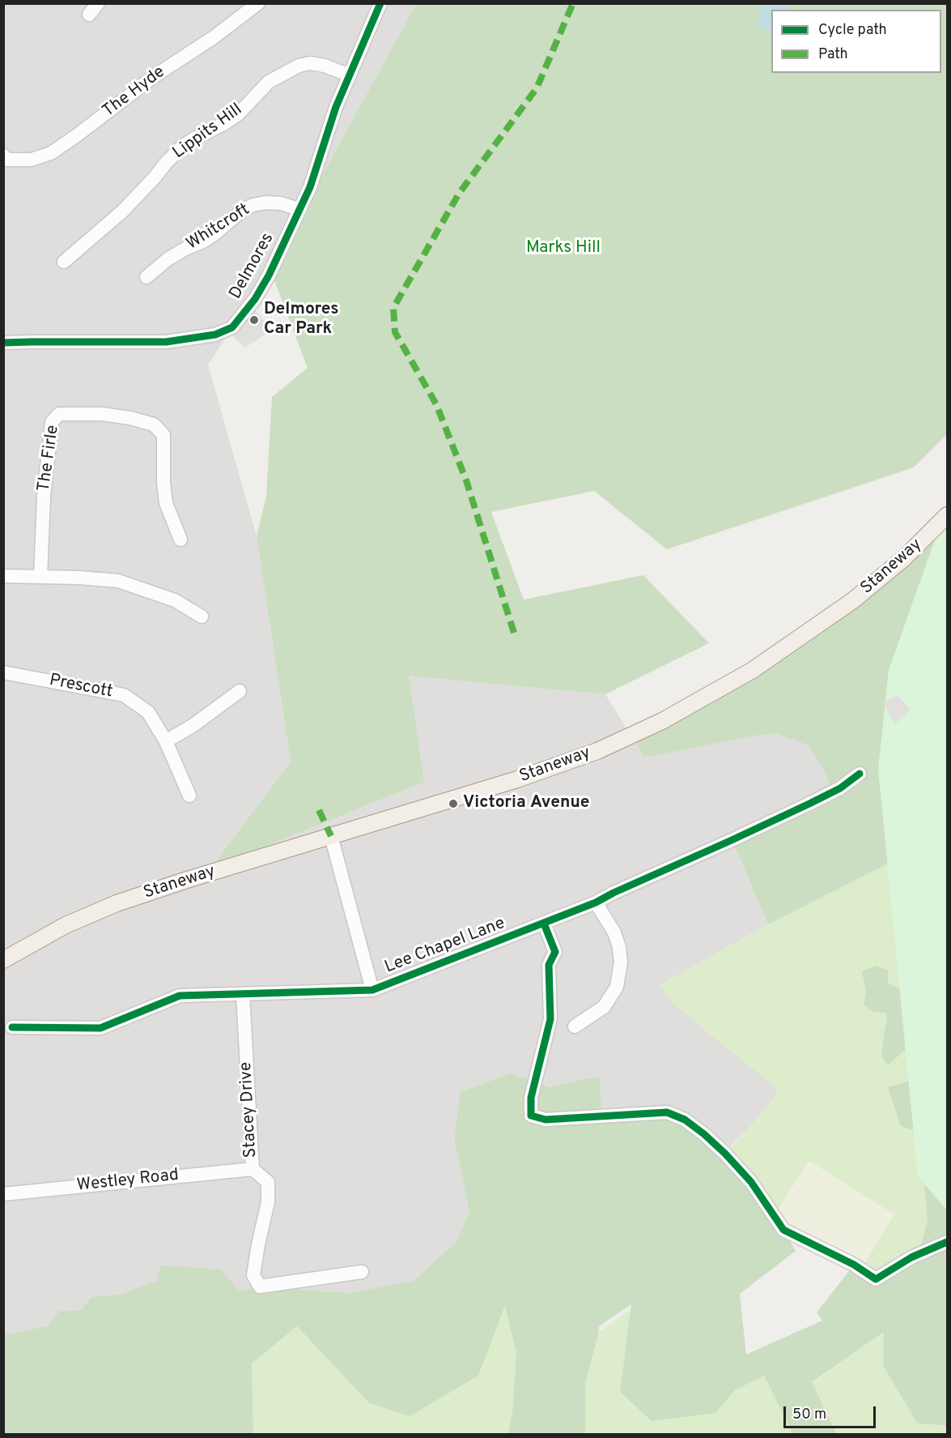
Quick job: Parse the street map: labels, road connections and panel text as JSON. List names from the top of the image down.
{
  "streets": {
    "main road": ["Staneway"],
    "street": [
      "The Hyde",
      "Lippits Hill",
      "Whitcroft",
      "Delmores",
      "The Firle",
      "Prescott",
      "Lee Chapel Lane",
      "Stacey Drive",
      "Westley Road"
    ]
  },
  "crossings": [
    ["Lippits Hill", "Delmores"],
    ["Whitcroft", "Delmores"],
    ["Lee Chapel Lane", "Stacey Drive"],
    ["Stacey Drive", "Westley Road"]
  ],
  "parks": ["Marks Hill"],
  "places": ["Delmores Car Park", "Victoria Avenue"],
  "legend": ["Cycle path", "Path"],
  "scale_bar": "50 m"
}
